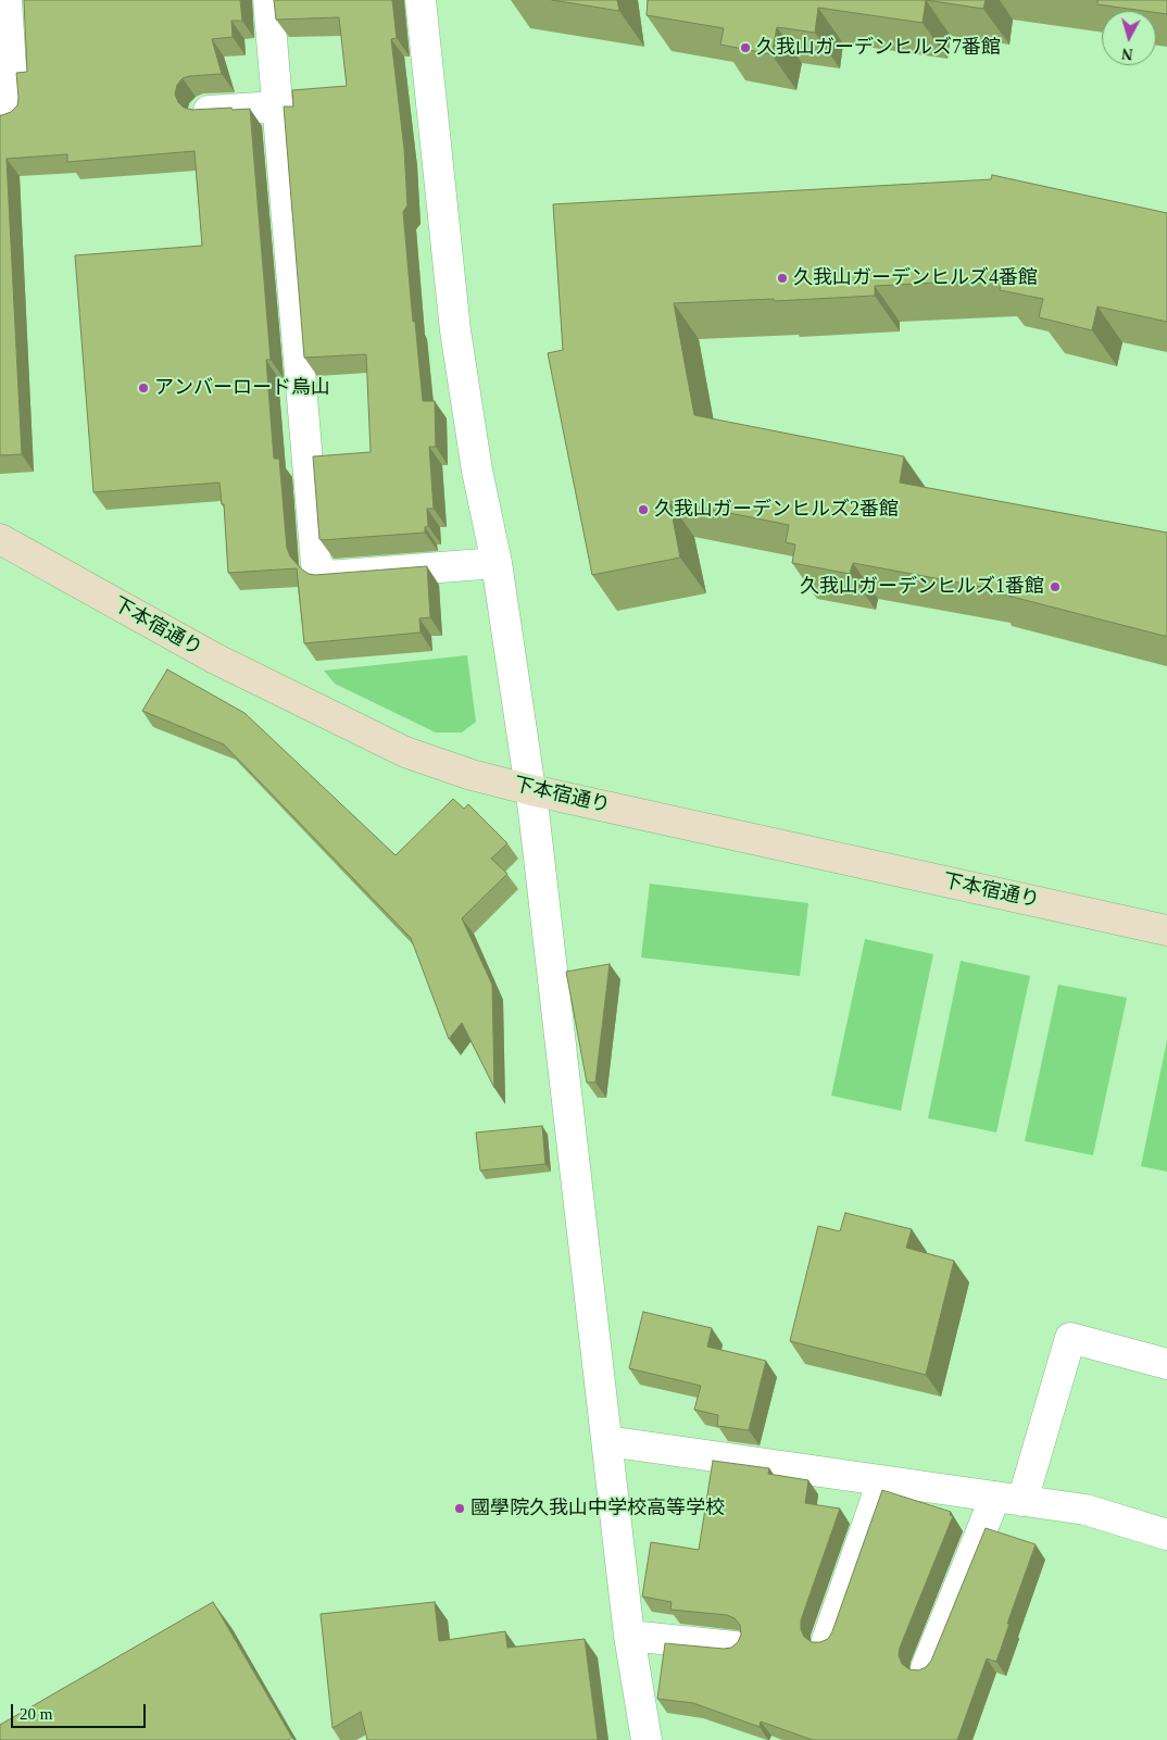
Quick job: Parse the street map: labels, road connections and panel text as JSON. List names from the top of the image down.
{
  "streets": {
    "street": ["下本宿通り"]
  },
  "places": [
    "久我山ガーデンヒルズ7番館",
    "久我山ガーデンヒルズ4番館",
    "アンバーロード烏山",
    "久我山ガーデンヒルズ2番館",
    "久我山ガーデンヒルズ1番館",
    "國學院久我山中学校高等学校"
  ],
  "scale_bar": "20 m",
  "north": "bottom"
}
